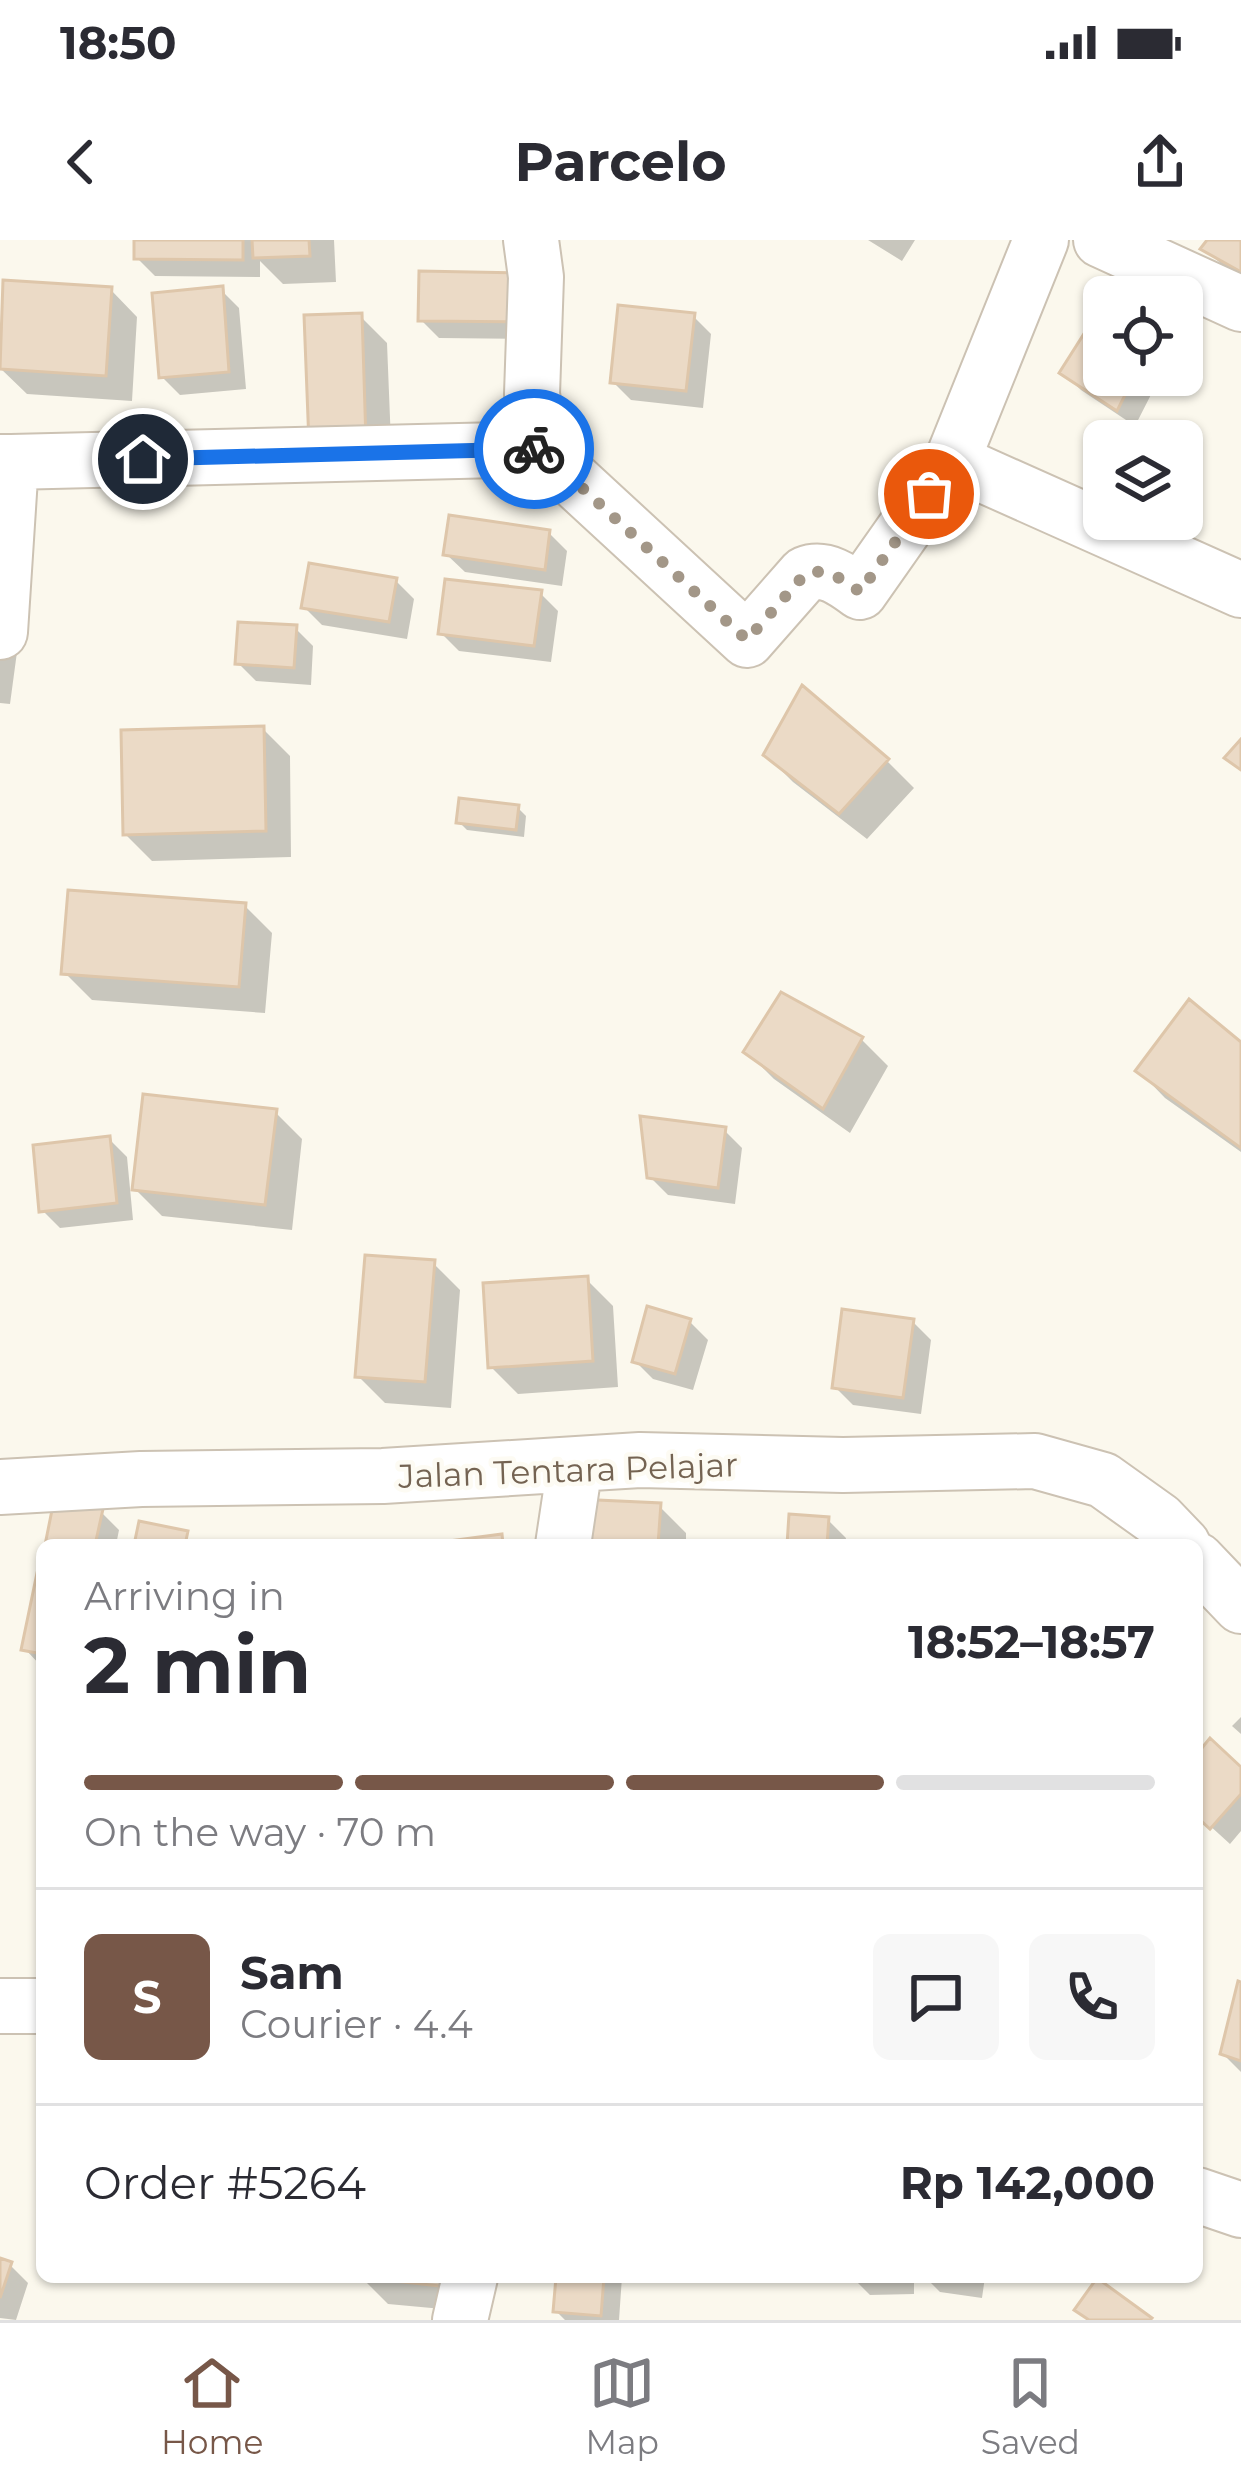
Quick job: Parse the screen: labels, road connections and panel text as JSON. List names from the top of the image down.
{
  "streets": {
    "street": ["Jalan Tentara Pelajar"]
  },
  "page": {
    "status": "18:50",
    "header": "Parcelo",
    "heading": ["2 min", "Arriving in", "18:52–18:57"],
    "panel": [
      "Sam",
      "Courier · 4.4",
      "Order #5264",
      "Rp 142,000"
    ],
    "bar": "On the way · 70 m",
    "round": "S",
    "tabs": ["Home", "Map", "Saved"]
  }
}
